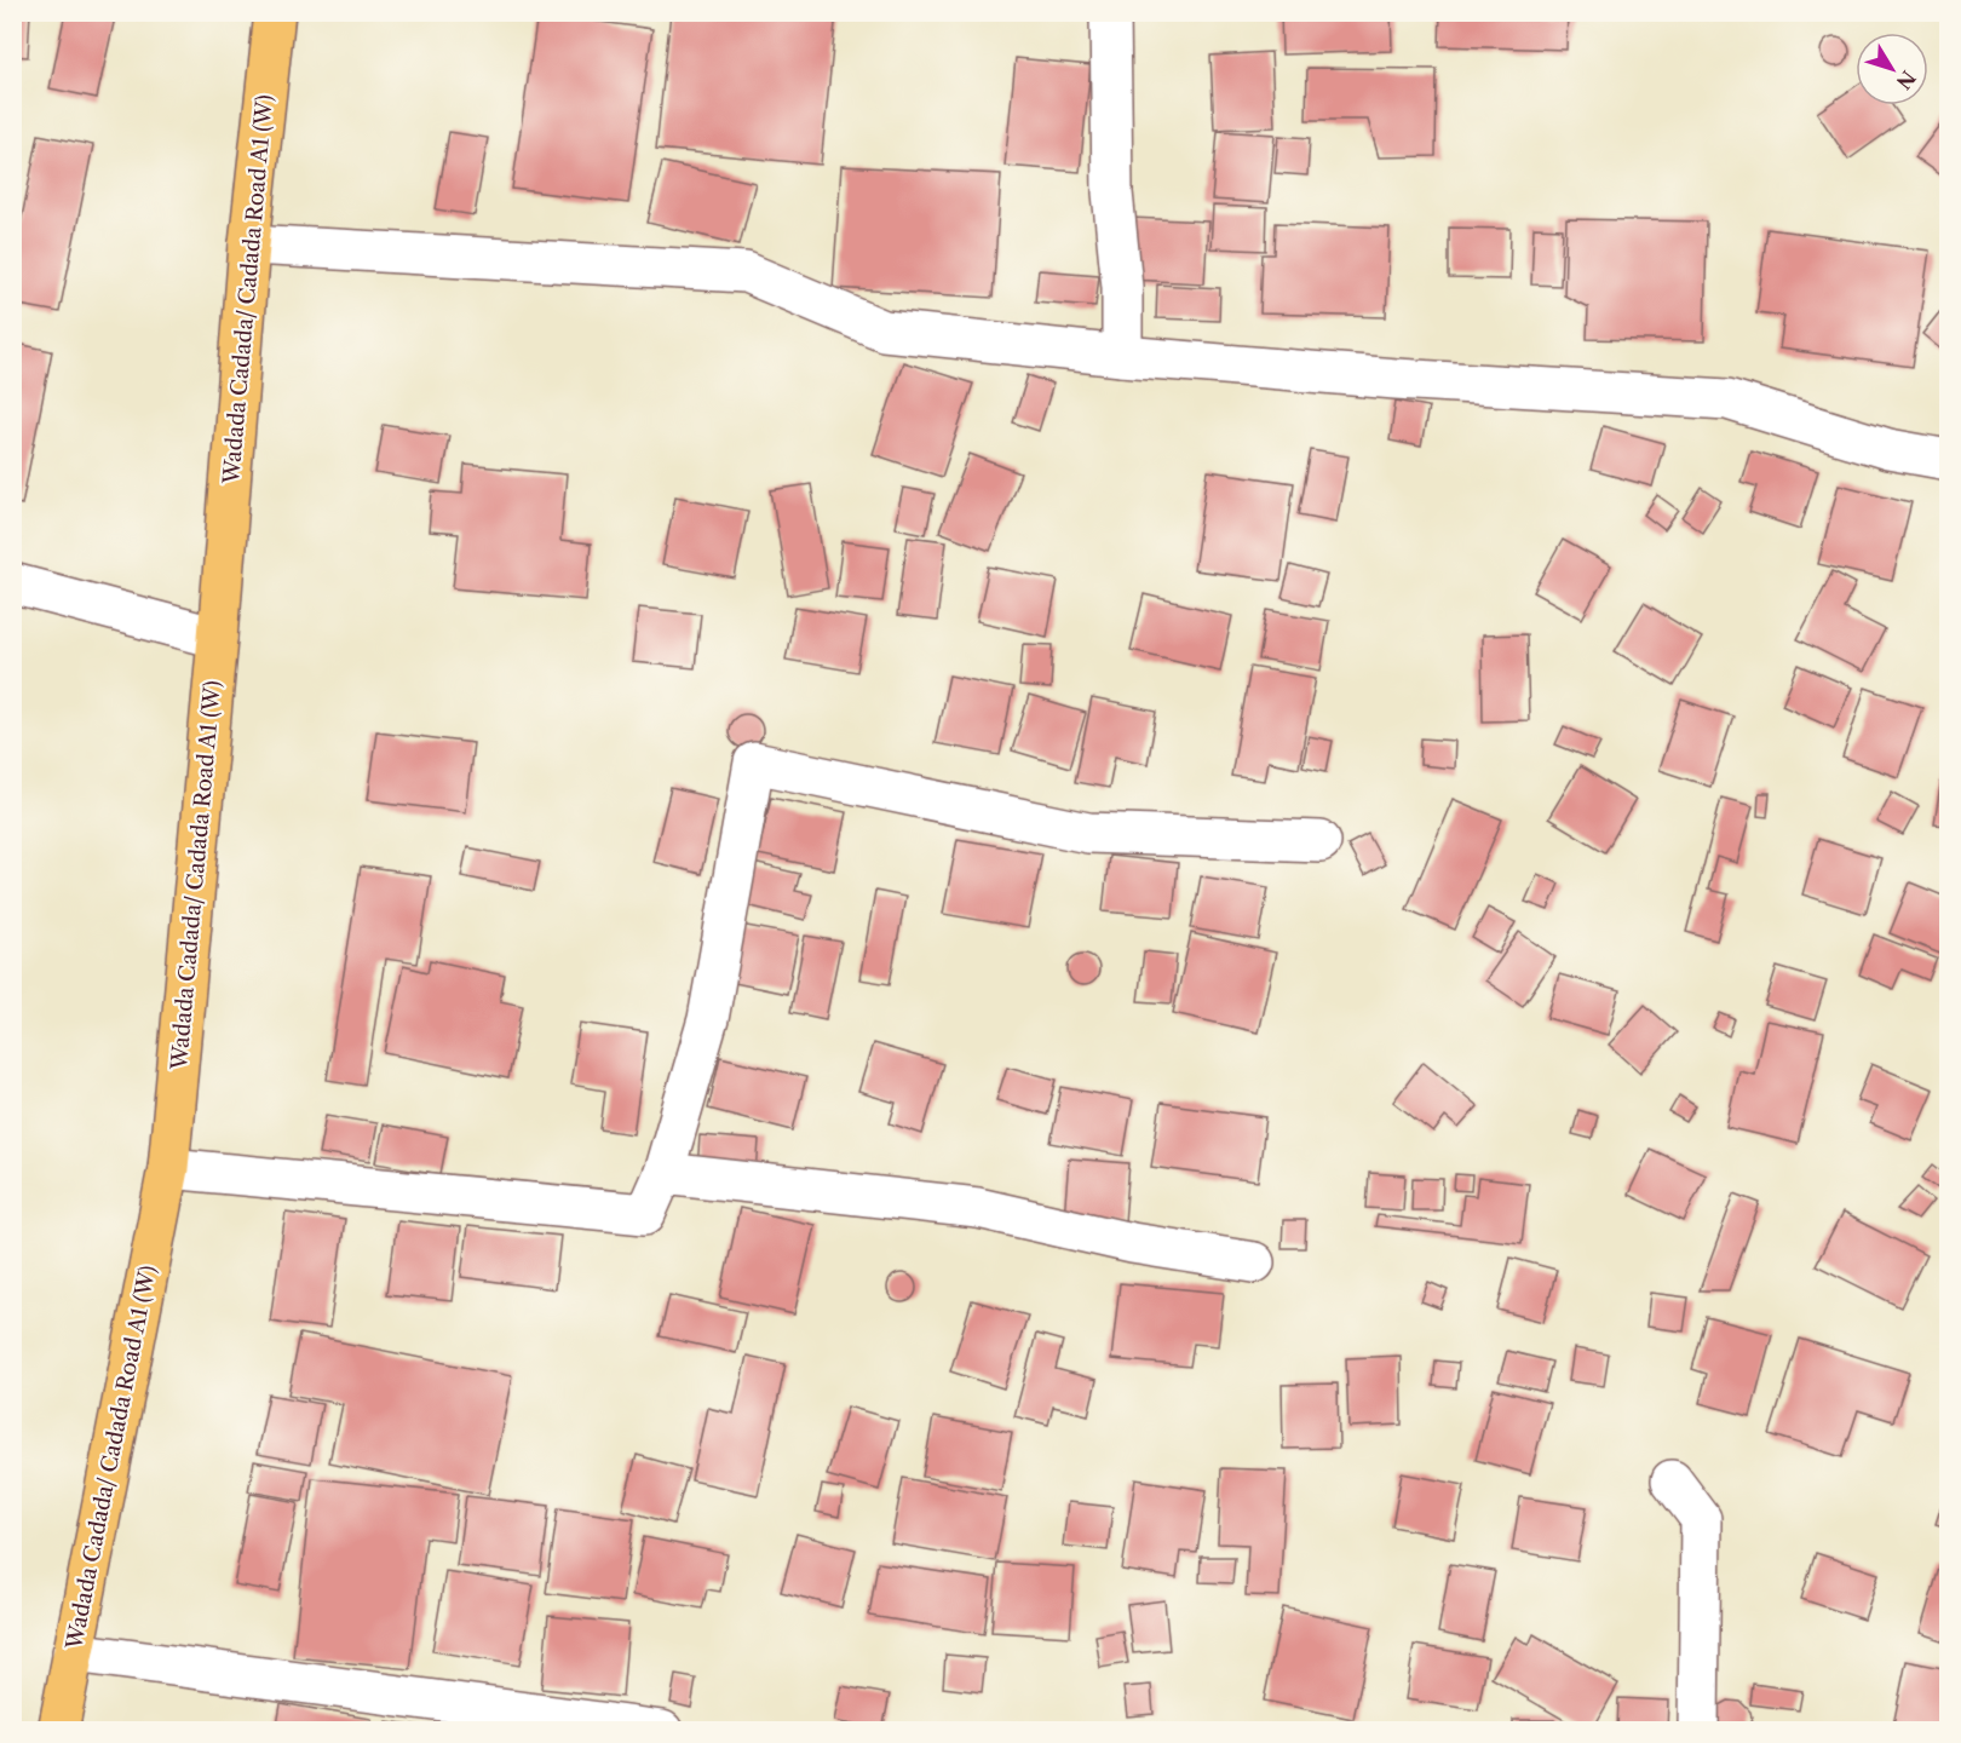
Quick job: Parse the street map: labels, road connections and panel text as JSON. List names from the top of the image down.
{
  "streets": {
    "main road": ["Wadada Cadada/ Cadada Road A1 (W)"]
  },
  "north": "bottom right"
}
